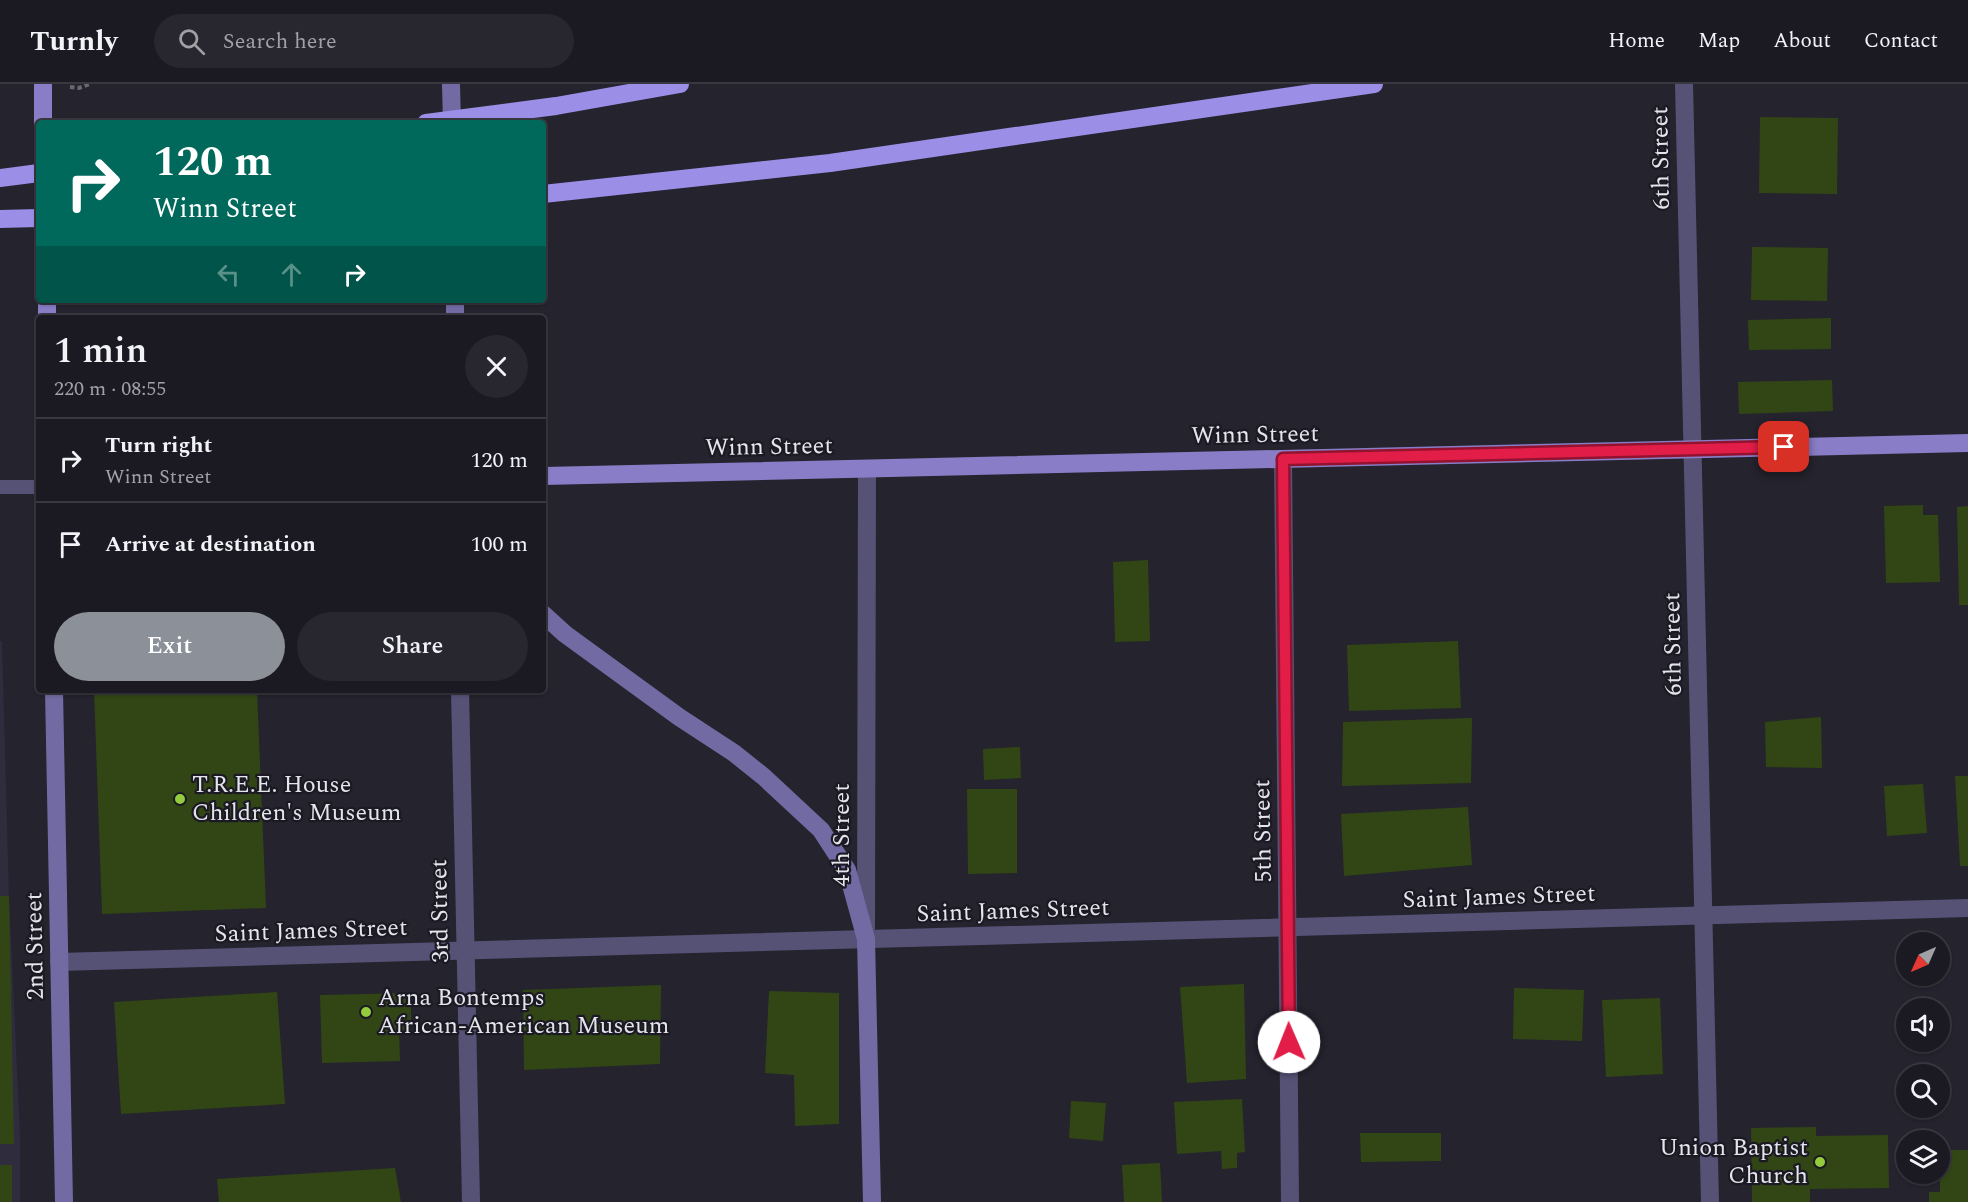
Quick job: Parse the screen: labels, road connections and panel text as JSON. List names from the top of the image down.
{
  "streets": {
    "main road": ["Winn Street", "4th Street", "2nd Street"],
    "street": [
      "6th Street",
      "5th Street",
      "Saint James Street",
      "3rd Street"
    ]
  },
  "crossings": [
    ["6th Street", "Winn Street"],
    ["6th Street", "Saint James Street"],
    ["Winn Street", "5th Street"],
    ["Winn Street", "4th Street"],
    ["5th Street", "Saint James Street"],
    ["4th Street", "Saint James Street"],
    ["Saint James Street", "3rd Street"],
    ["Saint James Street", "2nd Street"]
  ],
  "places": ["T.R.E.E. House Children's Museum", "Arna Bontemps African-American Museum", "Union Baptist Church"],
  "north": "bottom left",
  "page": {
    "header": "Turnly",
    "search": "Search here",
    "nav": [
      "Home",
      "Map",
      "About",
      "Contact"
    ],
    "turn": ["120 m", "Winn Street"],
    "heading": ["1 min", "220 m · 08:55"],
    "list": [
      {
        "name": "Turn right",
        "note": "Winn Street",
        "value": "120 m"
      },
      {
        "name": "Arrive at destination",
        "value": "100 m"
      }
    ],
    "buttons": ["Exit", "Share"]
  }
}
